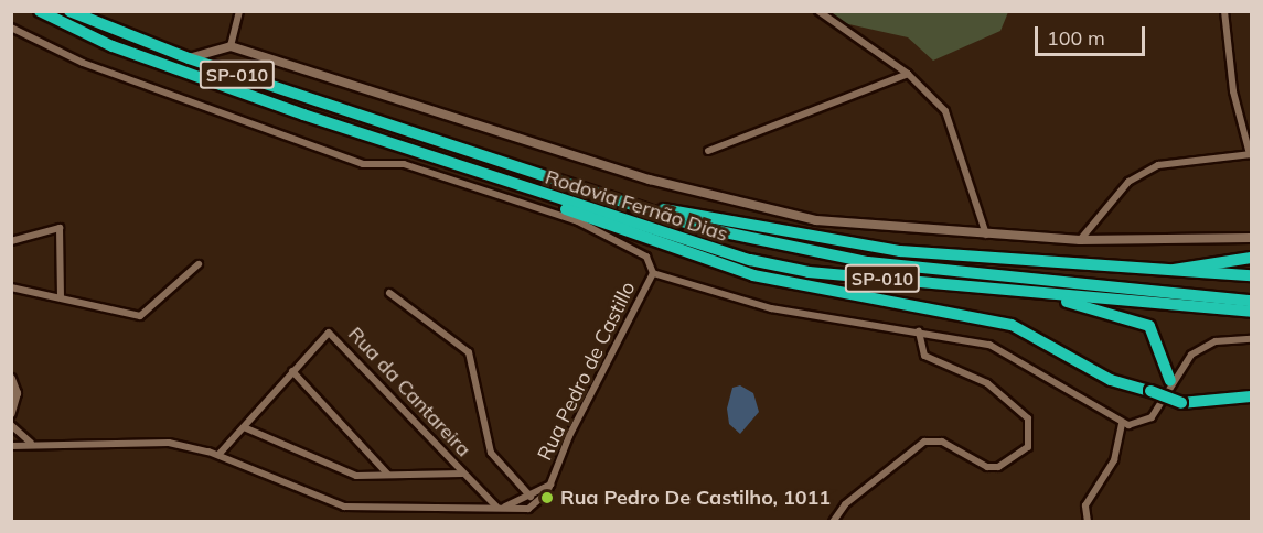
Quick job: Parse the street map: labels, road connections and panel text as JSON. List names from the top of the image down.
{
  "streets": {
    "highway": ["SP-010", "Rodovia Fernão Dias"],
    "street": ["Rua Pedro de Castillo", "Rua da Cantareira"]
  },
  "crossings": [
    ["Rua Pedro de Castillo", "Rua da Cantareira"]
  ],
  "places": ["Rua Pedro De Castilho, 1011"],
  "scale_bar": "100 m"
}
